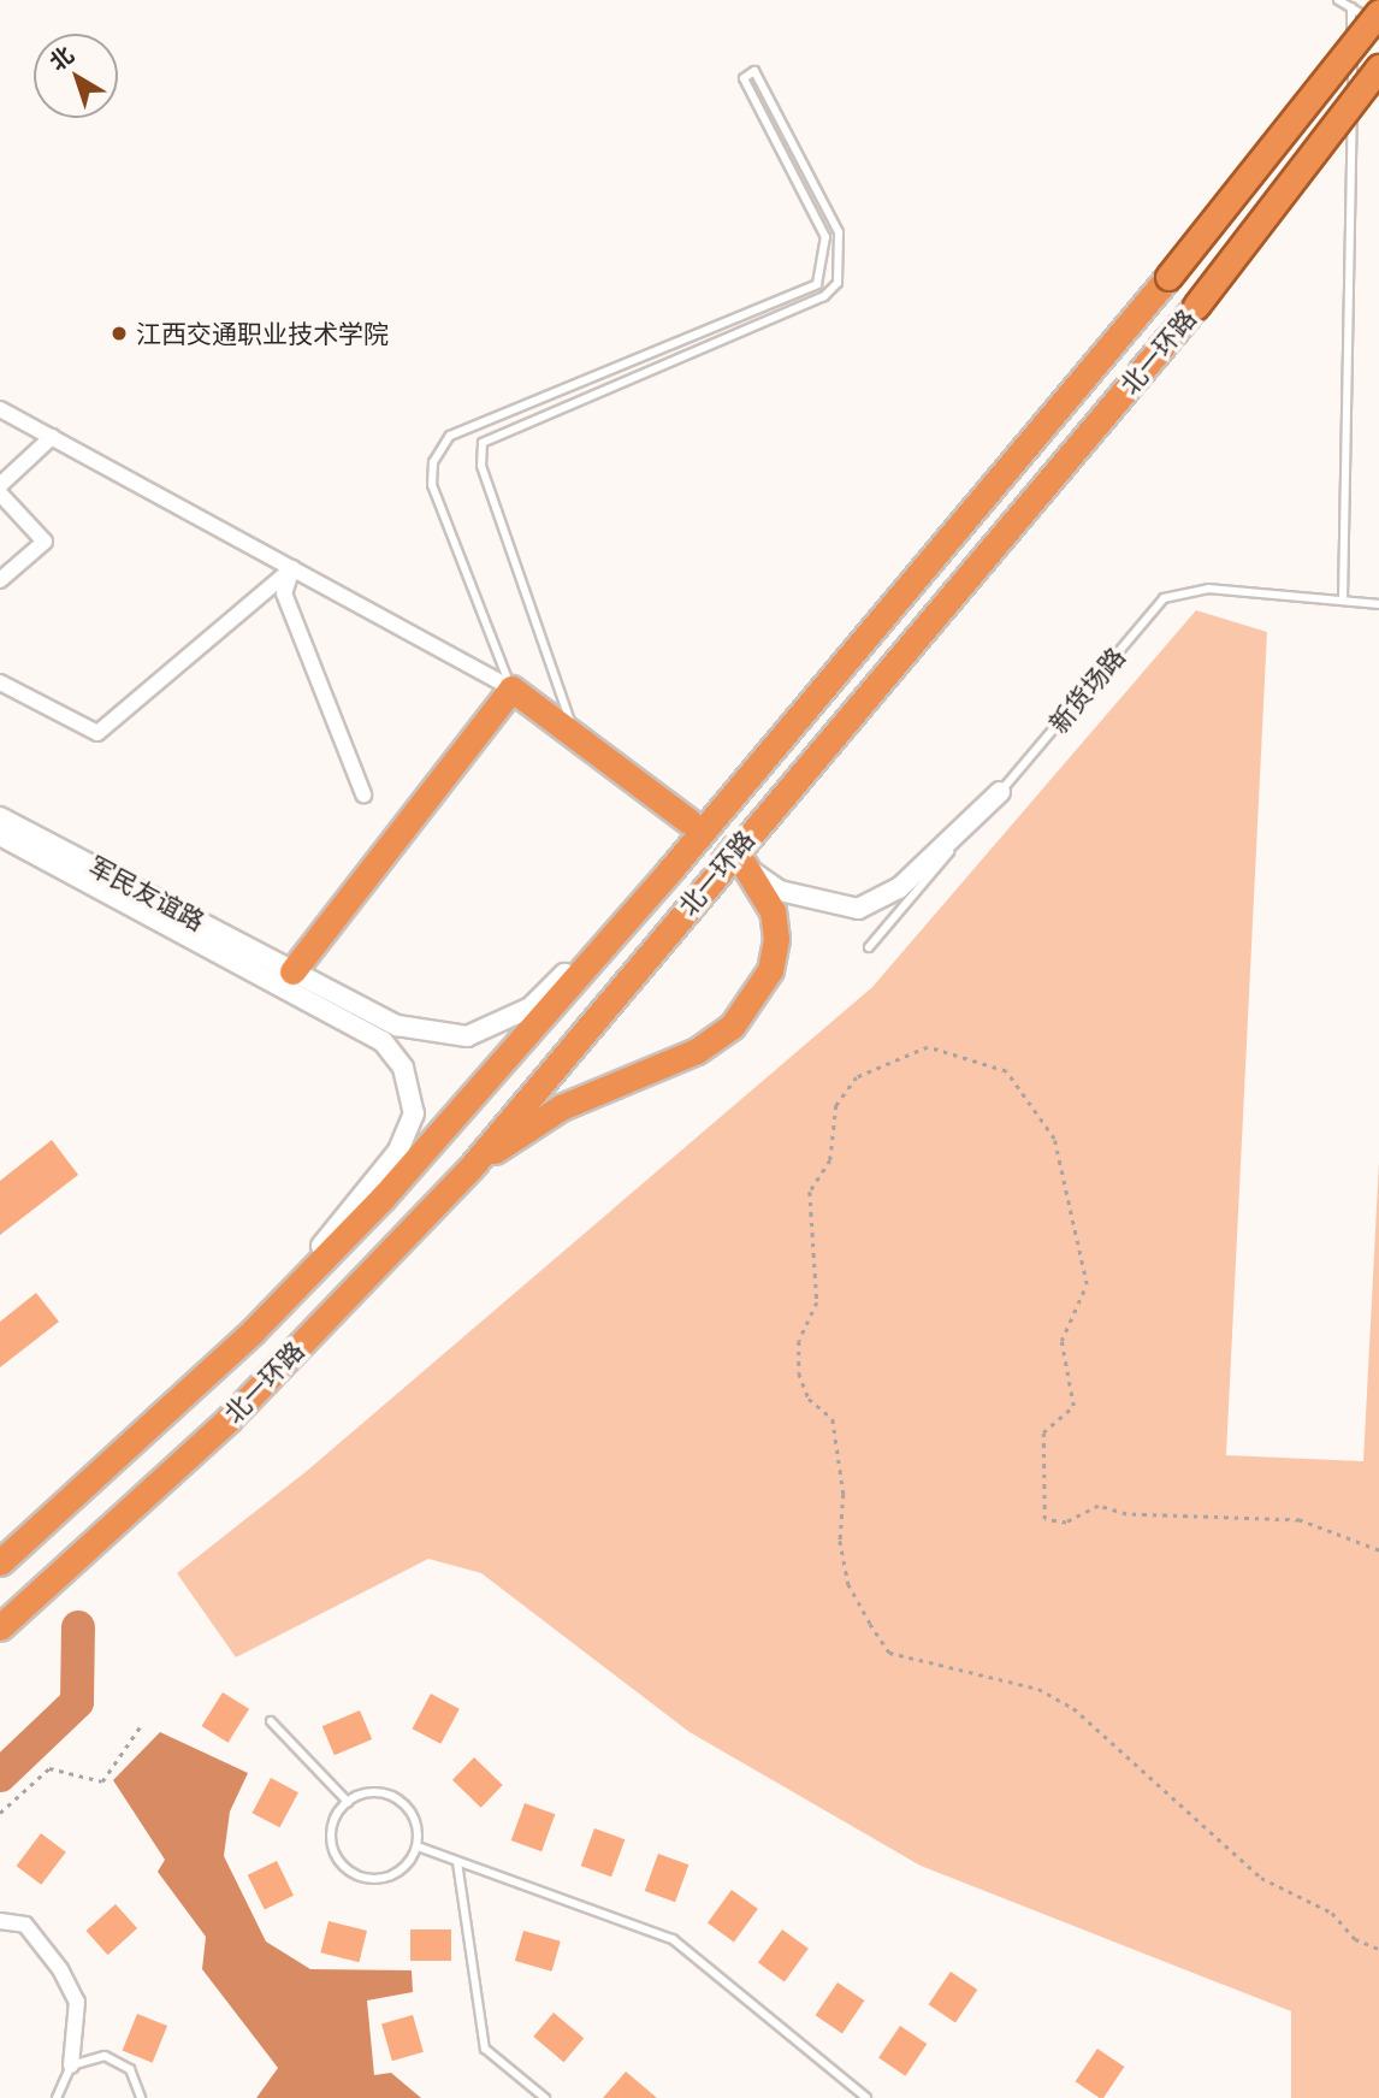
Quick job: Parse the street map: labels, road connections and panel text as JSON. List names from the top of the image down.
{
  "streets": {
    "highway": ["北一环路"],
    "street": ["军民友谊路"],
    "lane": ["新货场路"]
  },
  "places": ["江西交通职业技术学院"],
  "north": "top left"
}
